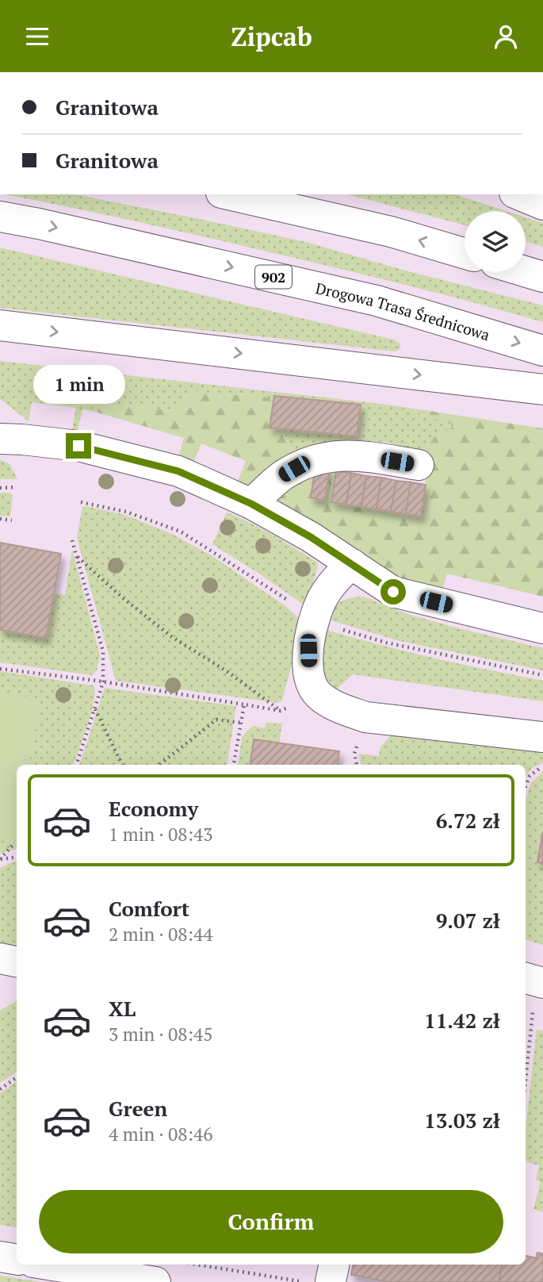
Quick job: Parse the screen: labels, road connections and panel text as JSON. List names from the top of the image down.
{
  "streets": {
    "main road": ["902", "Drogowa Trasa Średnicowa"]
  },
  "page": {
    "header": "Zipcab",
    "banner": ["Granitowa", "Granitowa"],
    "bubble": "1 min",
    "list": [
      {
        "name": "Economy",
        "note": "1 min · 08:43",
        "value": "6.72 zł"
      },
      {
        "name": "Comfort",
        "note": "2 min · 08:44",
        "value": "9.07 zł"
      },
      {
        "name": "XL",
        "note": "3 min · 08:45",
        "value": "11.42 zł"
      },
      {
        "name": "Green",
        "note": "4 min · 08:46",
        "value": "13.03 zł"
      }
    ],
    "buttons": "Confirm"
  }
}
